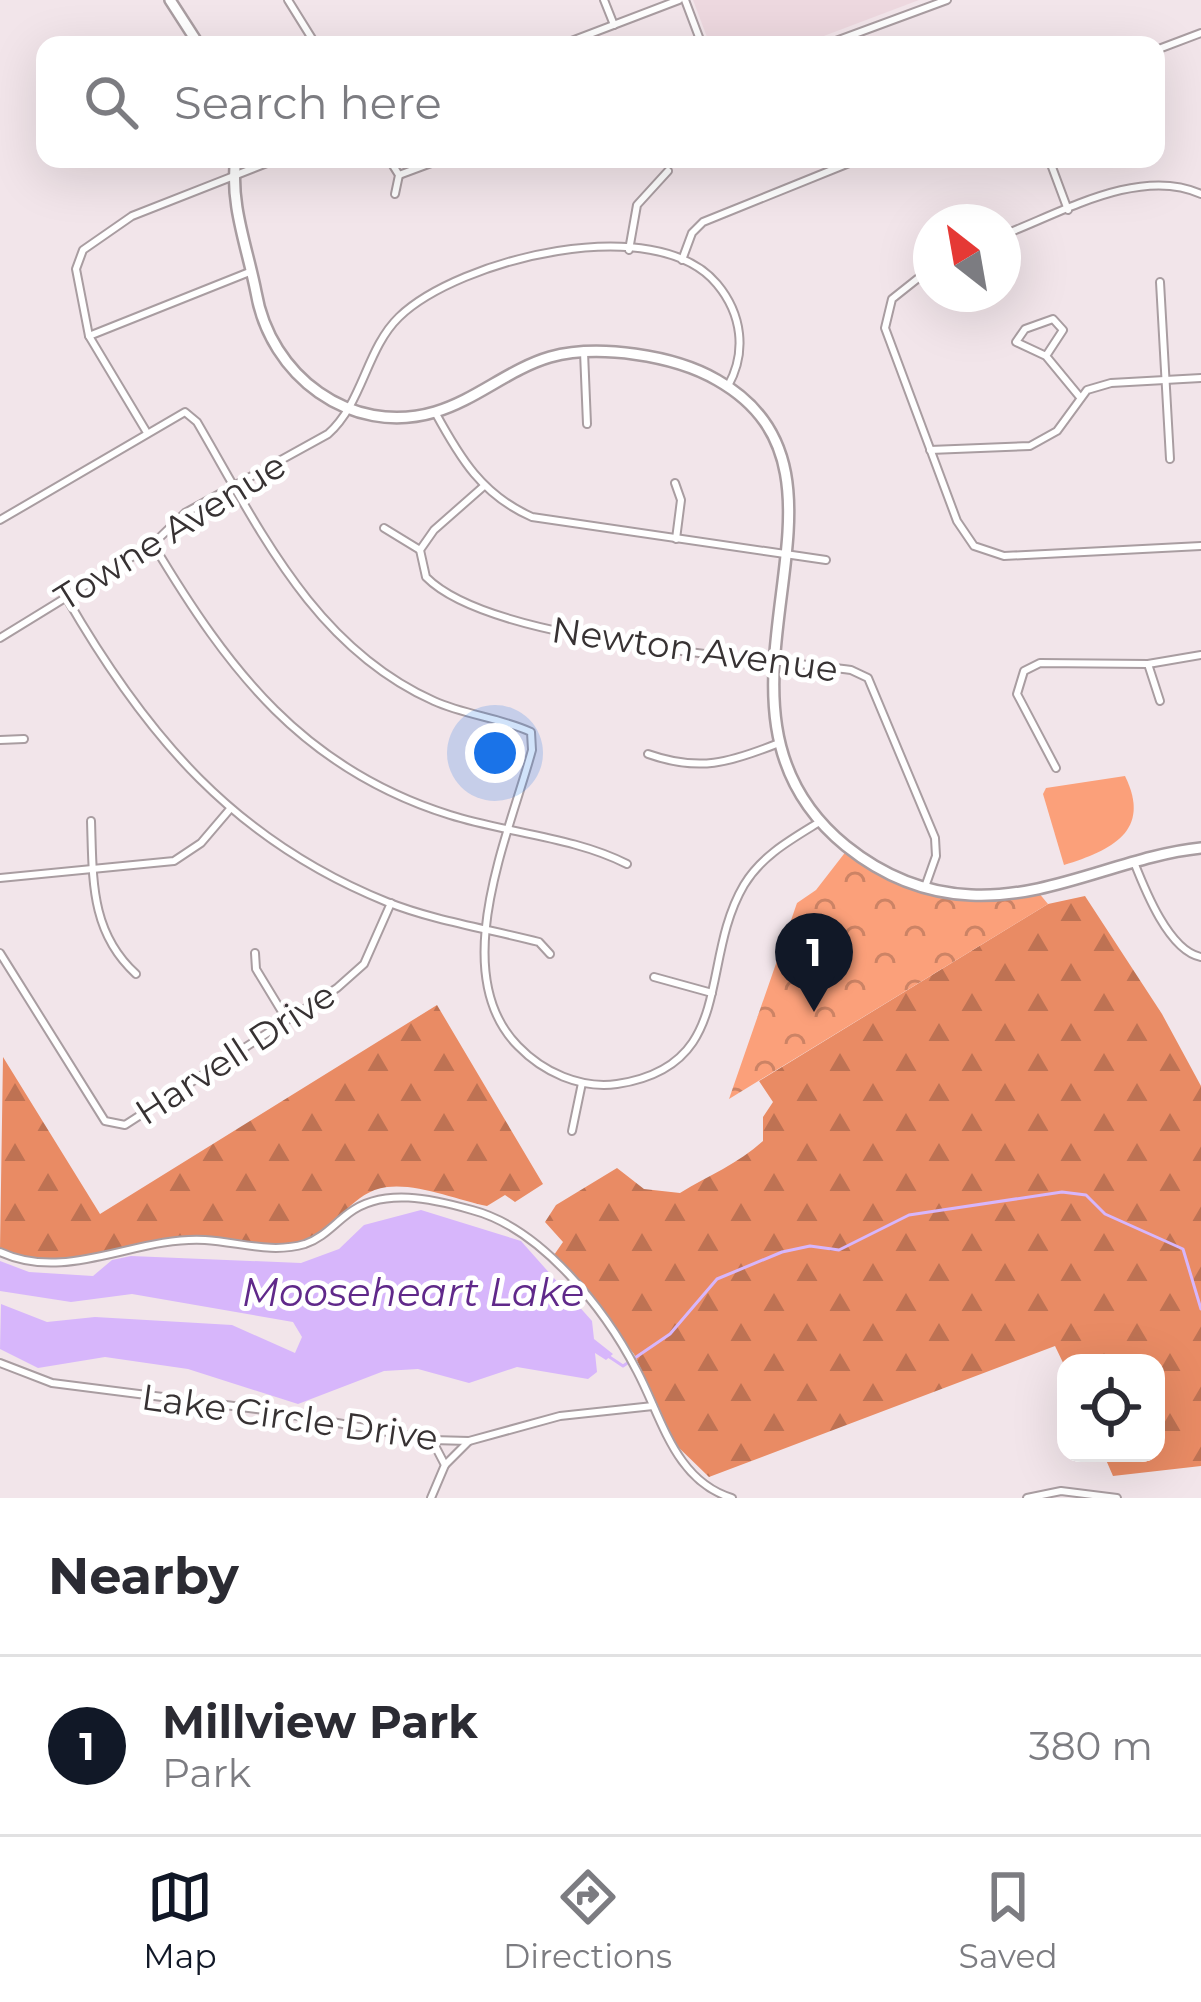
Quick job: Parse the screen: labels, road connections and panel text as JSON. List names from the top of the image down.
{
  "streets": {
    "street": [
      "Towne Avenue",
      "Newton Avenue",
      "Harvell Drive",
      "Lake Circle Drive"
    ]
  },
  "water": ["Mooseheart Lake"],
  "north": "top left",
  "page": {
    "search": "Search here",
    "pins": "1",
    "heading": "Nearby",
    "list": [
      {
        "mark": "1",
        "name": "Millview Park",
        "note": "Park",
        "value": "380 m"
      }
    ],
    "nav": ["Map", "Directions", "Saved"]
  }
}
